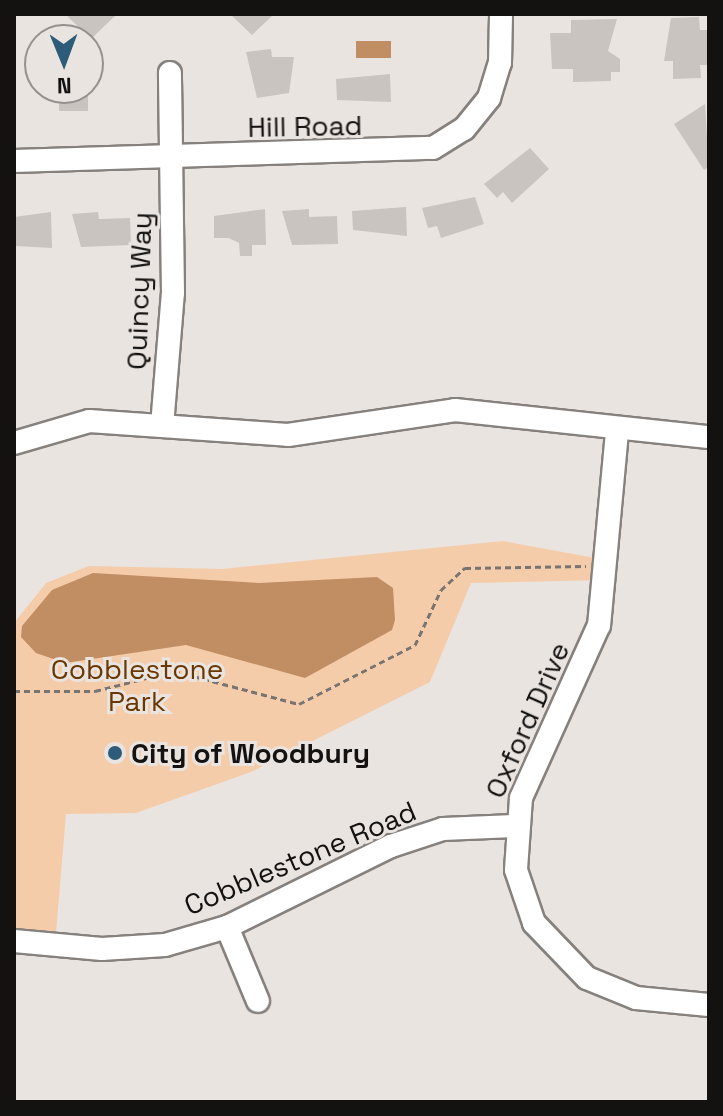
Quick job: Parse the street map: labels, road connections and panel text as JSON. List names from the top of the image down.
{
  "streets": {
    "street": [
      "Hill Road",
      "Quincy Way",
      "Oxford Drive",
      "Cobblestone Road"
    ]
  },
  "crossings": [
    ["Hill Road", "Quincy Way"],
    ["Oxford Drive", "Cobblestone Road"]
  ],
  "parks": ["Cobblestone Park"],
  "places": ["City of Woodbury"],
  "north": "bottom"
}
